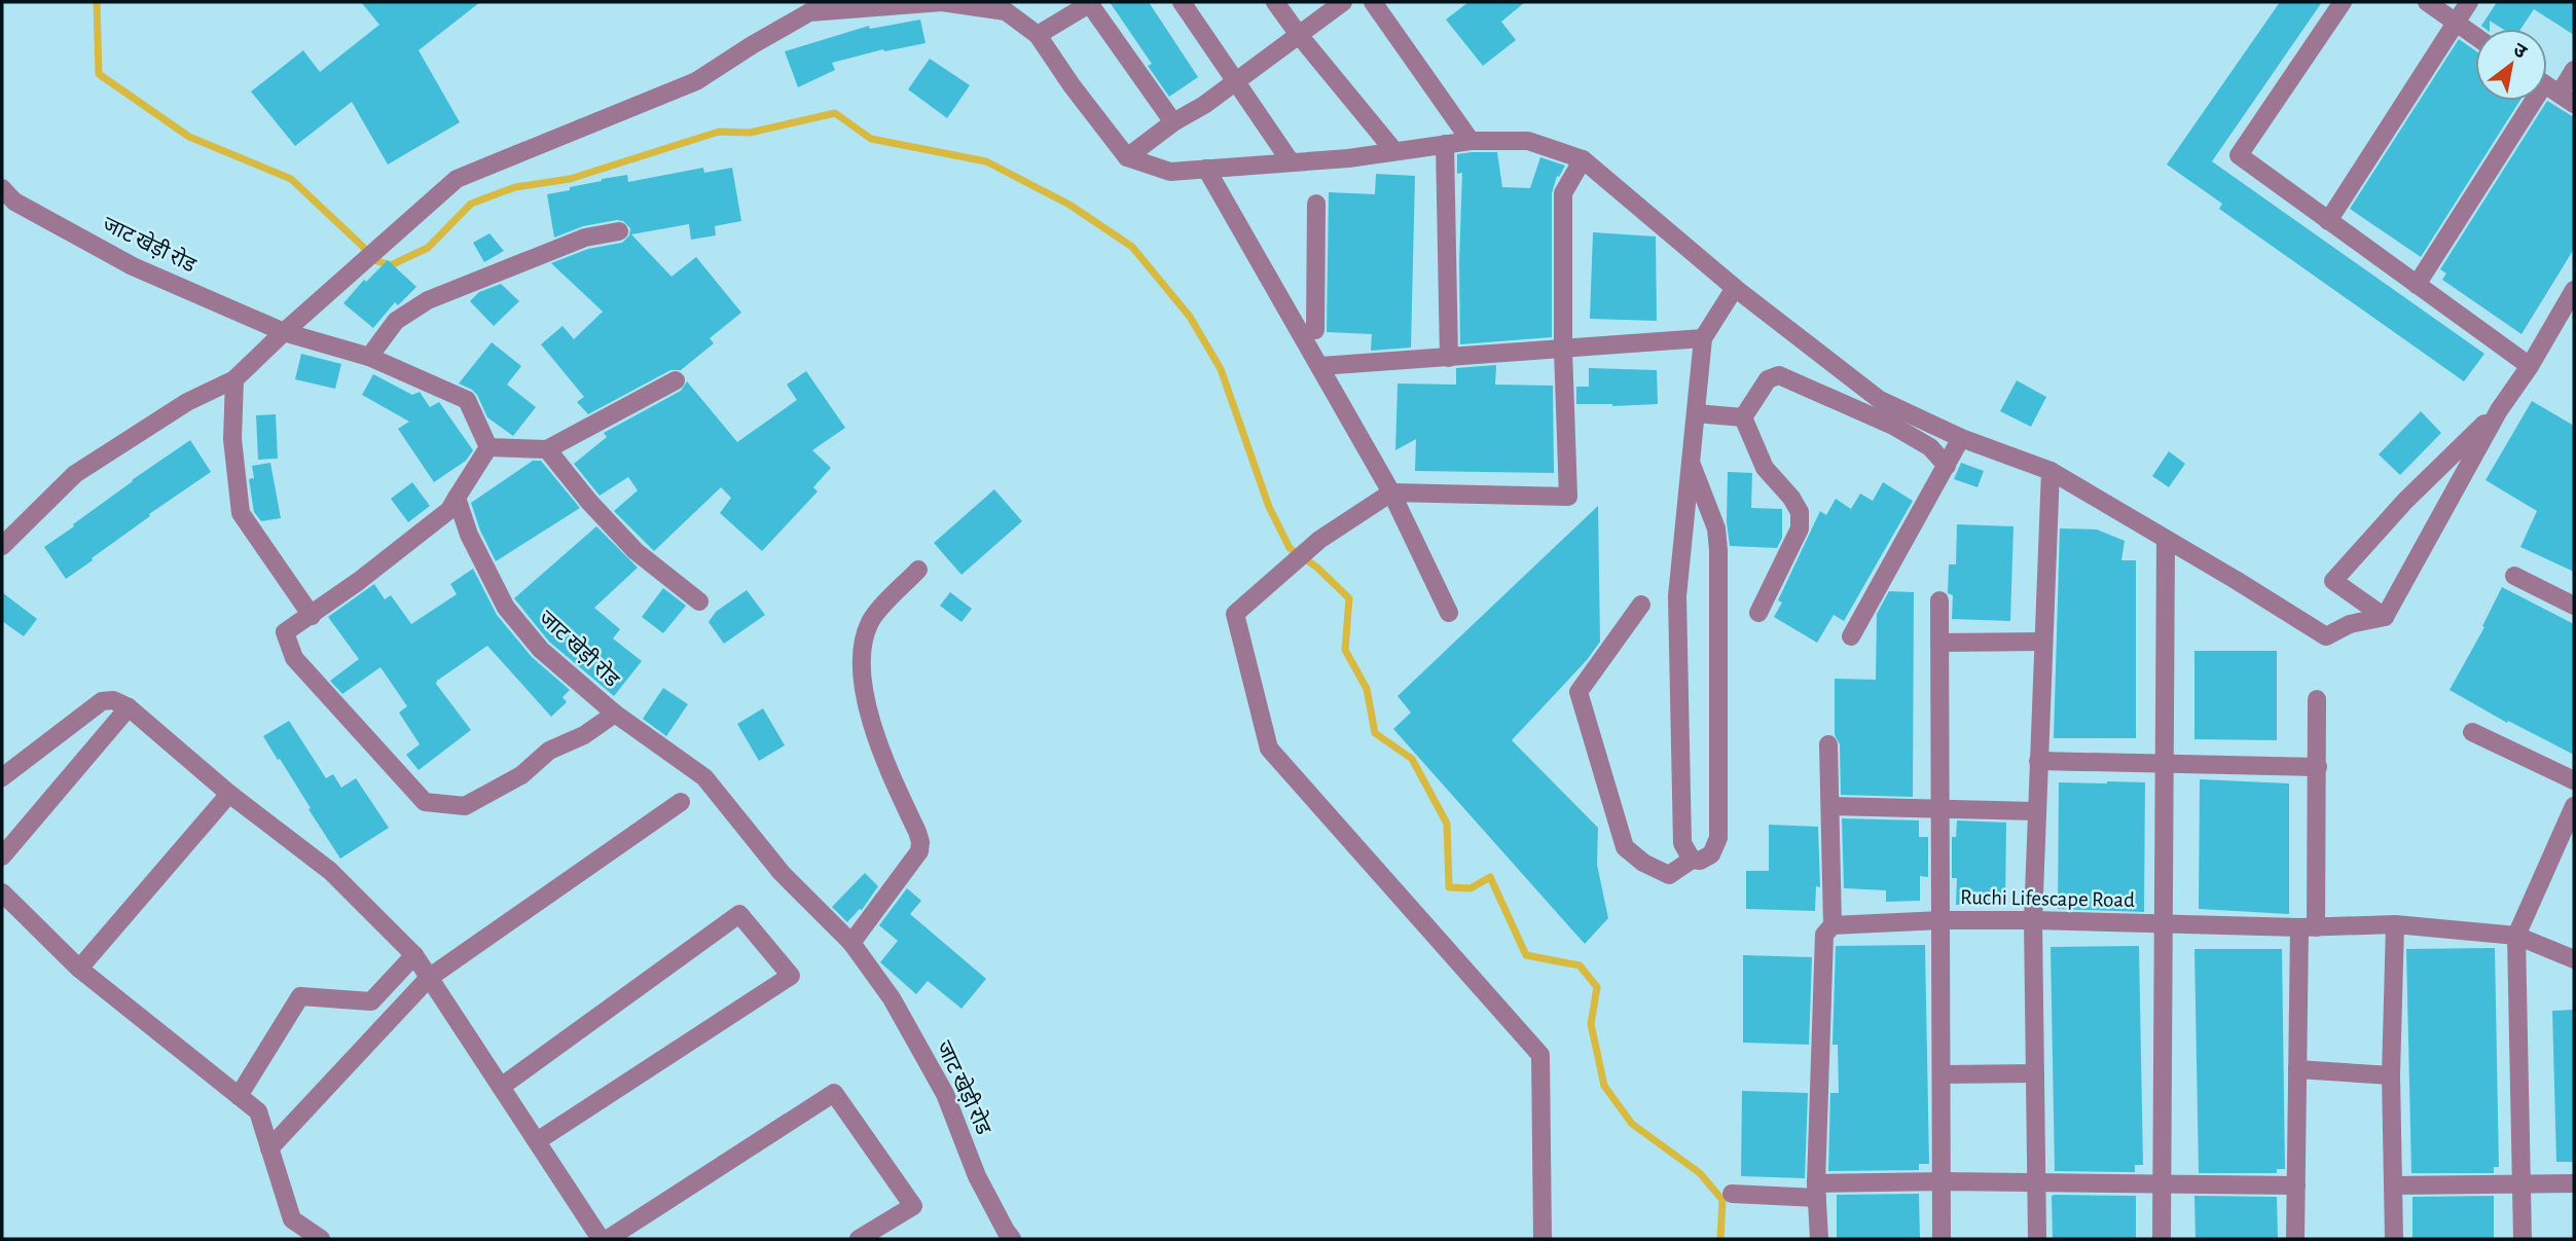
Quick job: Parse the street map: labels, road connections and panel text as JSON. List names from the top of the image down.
{
  "streets": {
    "street": ["जाट खेड़ी रोड", "Ruchi Lifescape Road"]
  },
  "north": "top right"
}
